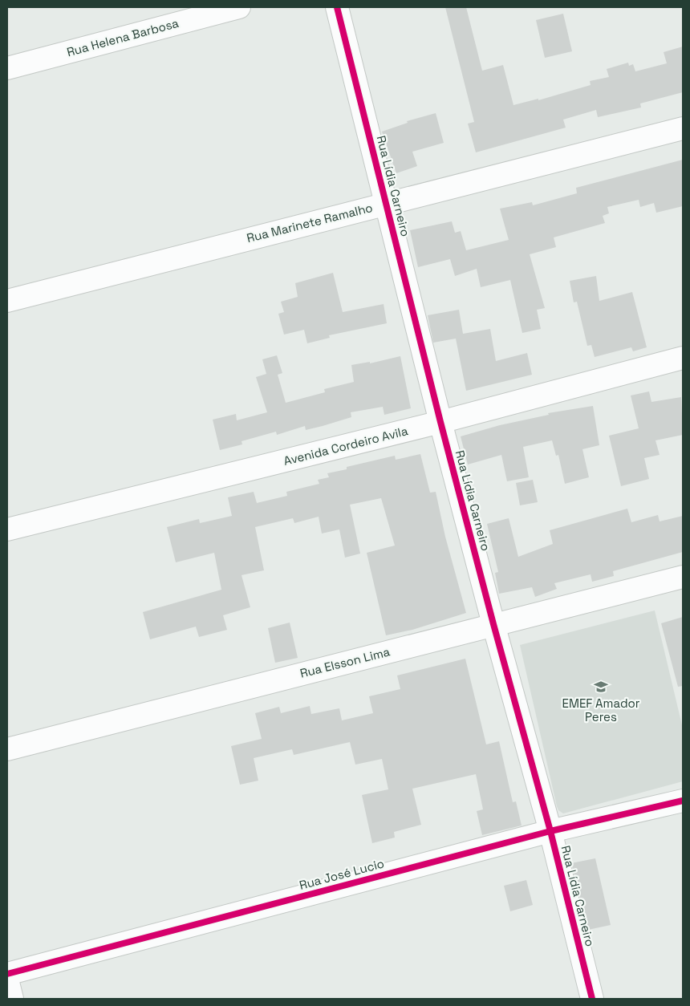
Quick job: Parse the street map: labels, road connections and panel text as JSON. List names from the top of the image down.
{
  "streets": {
    "street": [
      "Rua Helena Barbosa",
      "Rua Lídia Carneiro",
      "Rua Marinete Ramalho",
      "Avenida Cordeiro Avila",
      "Rua Elsson Lima",
      "Rua José Lucio"
    ]
  },
  "crossings": [
    ["Rua Lídia Carneiro", "Rua Marinete Ramalho"],
    ["Rua Lídia Carneiro", "Avenida Cordeiro Avila"],
    ["Rua Lídia Carneiro", "Rua Elsson Lima"],
    ["Rua Lídia Carneiro", "Rua José Lucio"]
  ],
  "places": {
    "school or university": ["EMEF Amador Peres"]
  }
}
